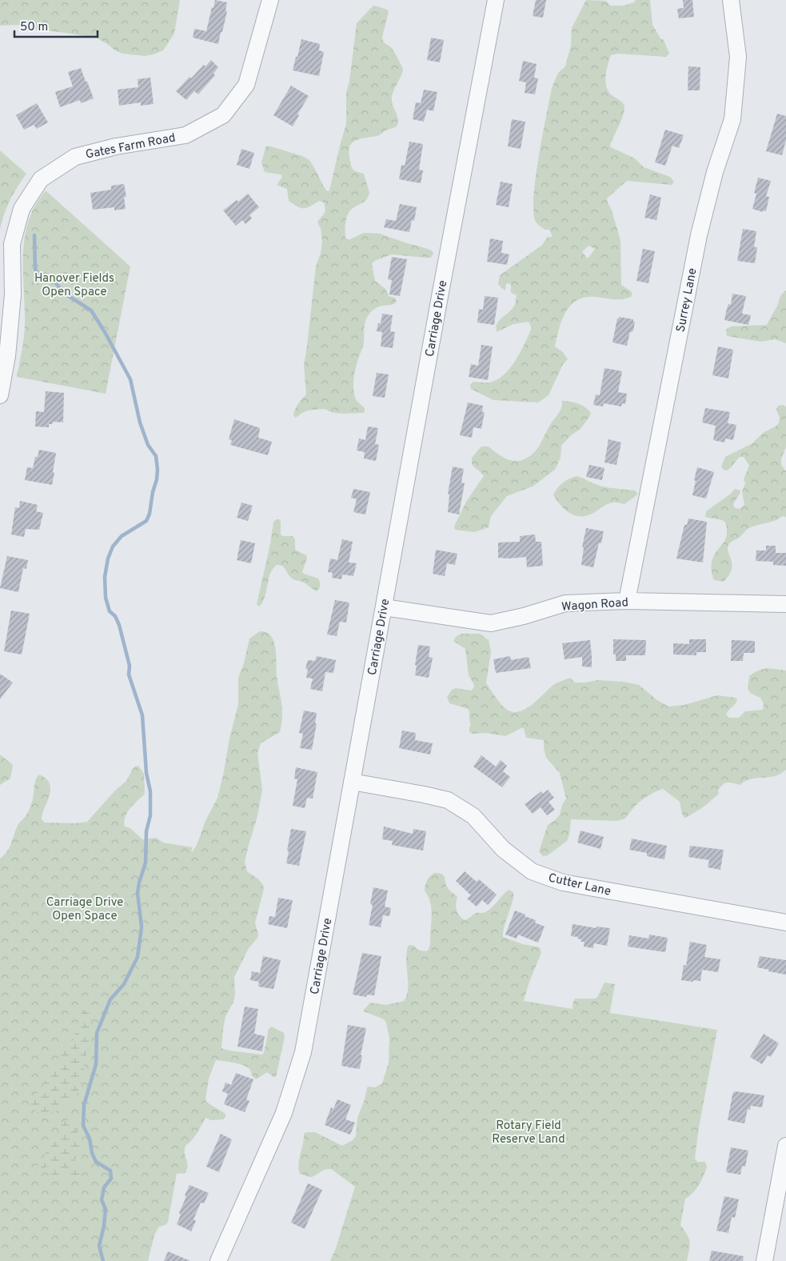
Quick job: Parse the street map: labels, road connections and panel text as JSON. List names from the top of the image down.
{
  "streets": {
    "street": [
      "Gates Farm Road",
      "Surrey Lane",
      "Carriage Drive",
      "Wagon Road",
      "Cutter Lane"
    ]
  },
  "crossings": [
    ["Surrey Lane", "Wagon Road"],
    ["Carriage Drive", "Wagon Road"],
    ["Carriage Drive", "Cutter Lane"]
  ],
  "parks": ["Hanover Fields Open Space", "Carriage Drive Open Space", "Rotary Field Reserve Land"],
  "scale_bar": "50 m"
}
